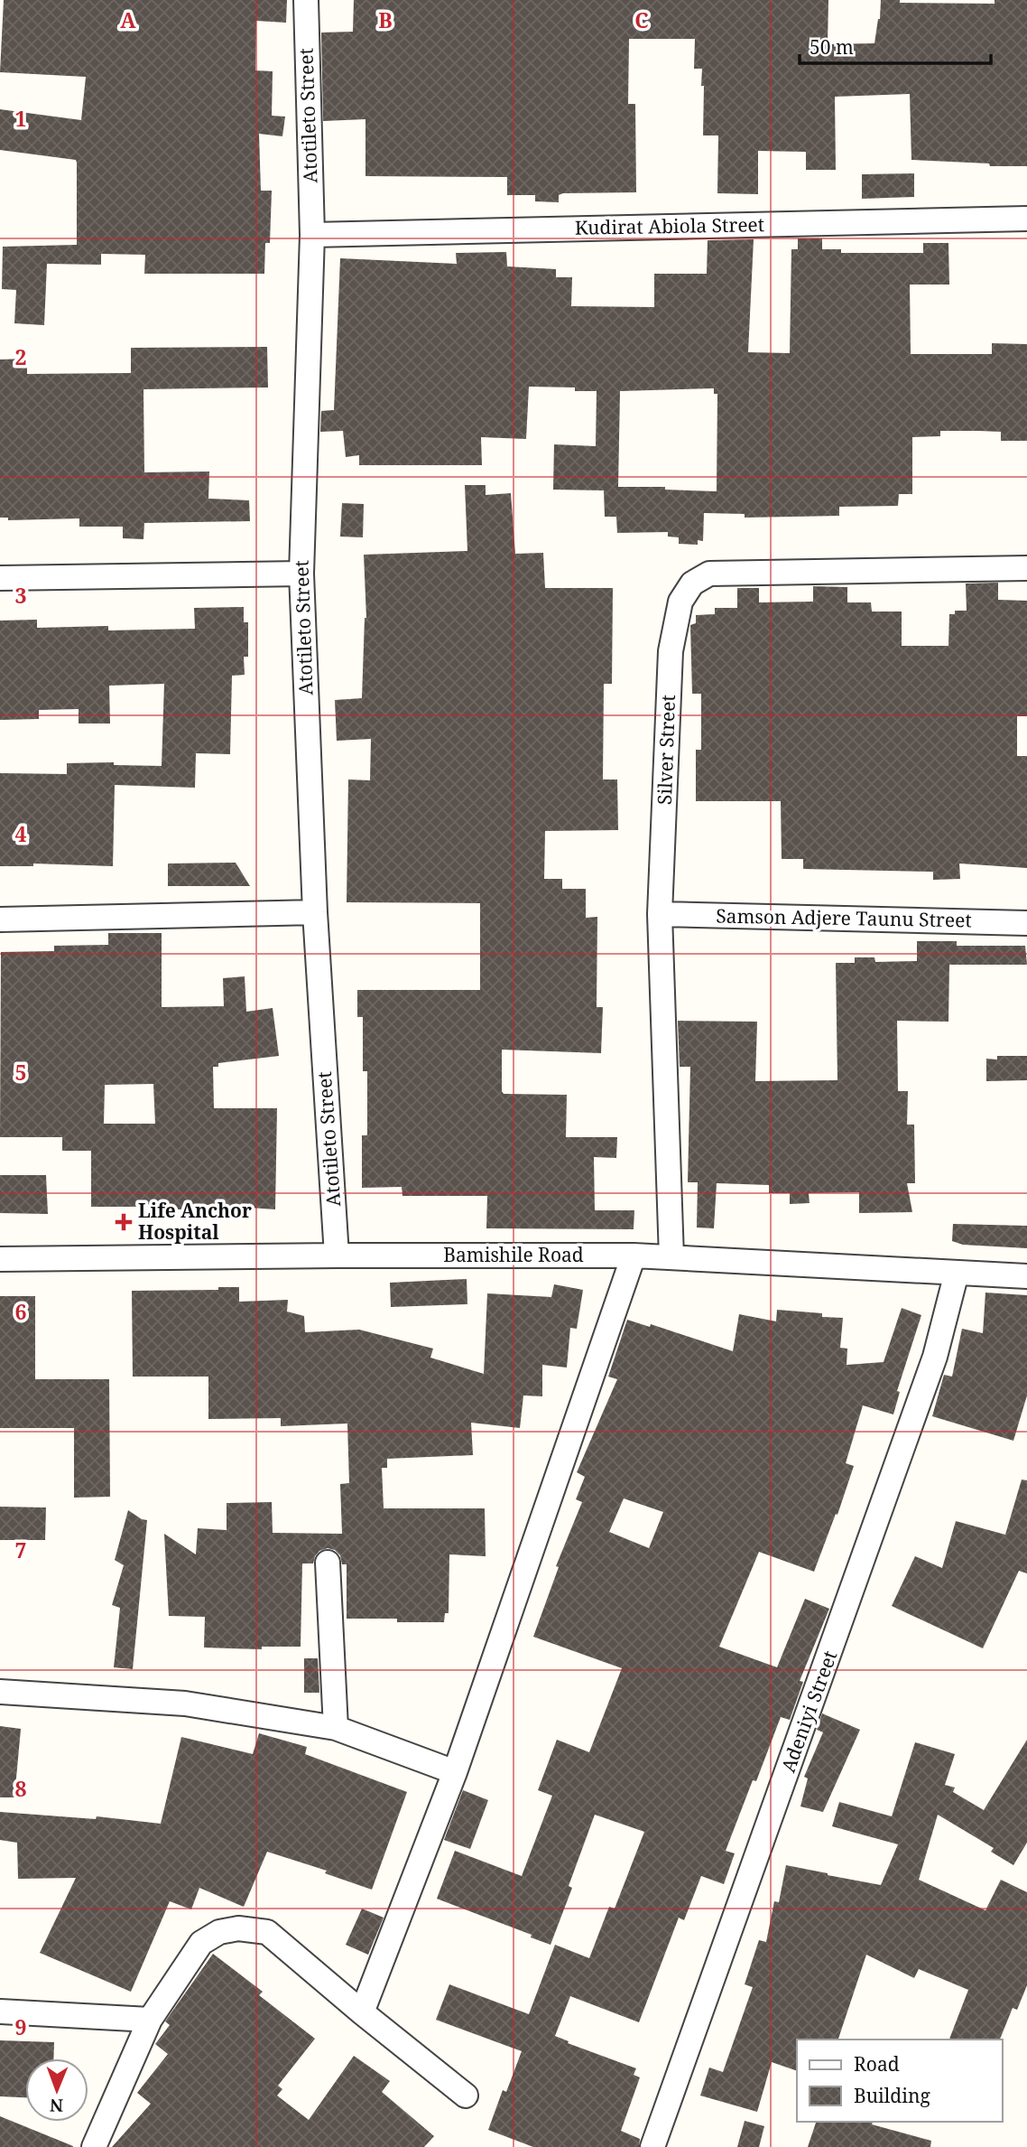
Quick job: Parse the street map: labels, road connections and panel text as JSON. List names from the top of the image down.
{
  "streets": {
    "street": [
      "Atotileto Street",
      "Kudirat Abiola Street",
      "Silver Street",
      "Samson Adjere Taunu Street",
      "Bamishile Road",
      "Adeniyi Street"
    ]
  },
  "crossings": [
    ["Atotileto Street", "Kudirat Abiola Street"],
    ["Atotileto Street", "Bamishile Road"],
    ["Silver Street", "Samson Adjere Taunu Street"],
    ["Silver Street", "Bamishile Road"],
    ["Bamishile Road", "Adeniyi Street"]
  ],
  "places": {
    "health": ["Life Anchor Hospital"]
  },
  "legend": ["Road", "Building"],
  "scale_bar": "50 m",
  "north": "bottom",
  "grid": {
    "columns": ["A", "B", "C"],
    "rows": [
      "1",
      "2",
      "3",
      "4",
      "5",
      "6",
      "7",
      "8",
      "9"
    ]
  }
}
